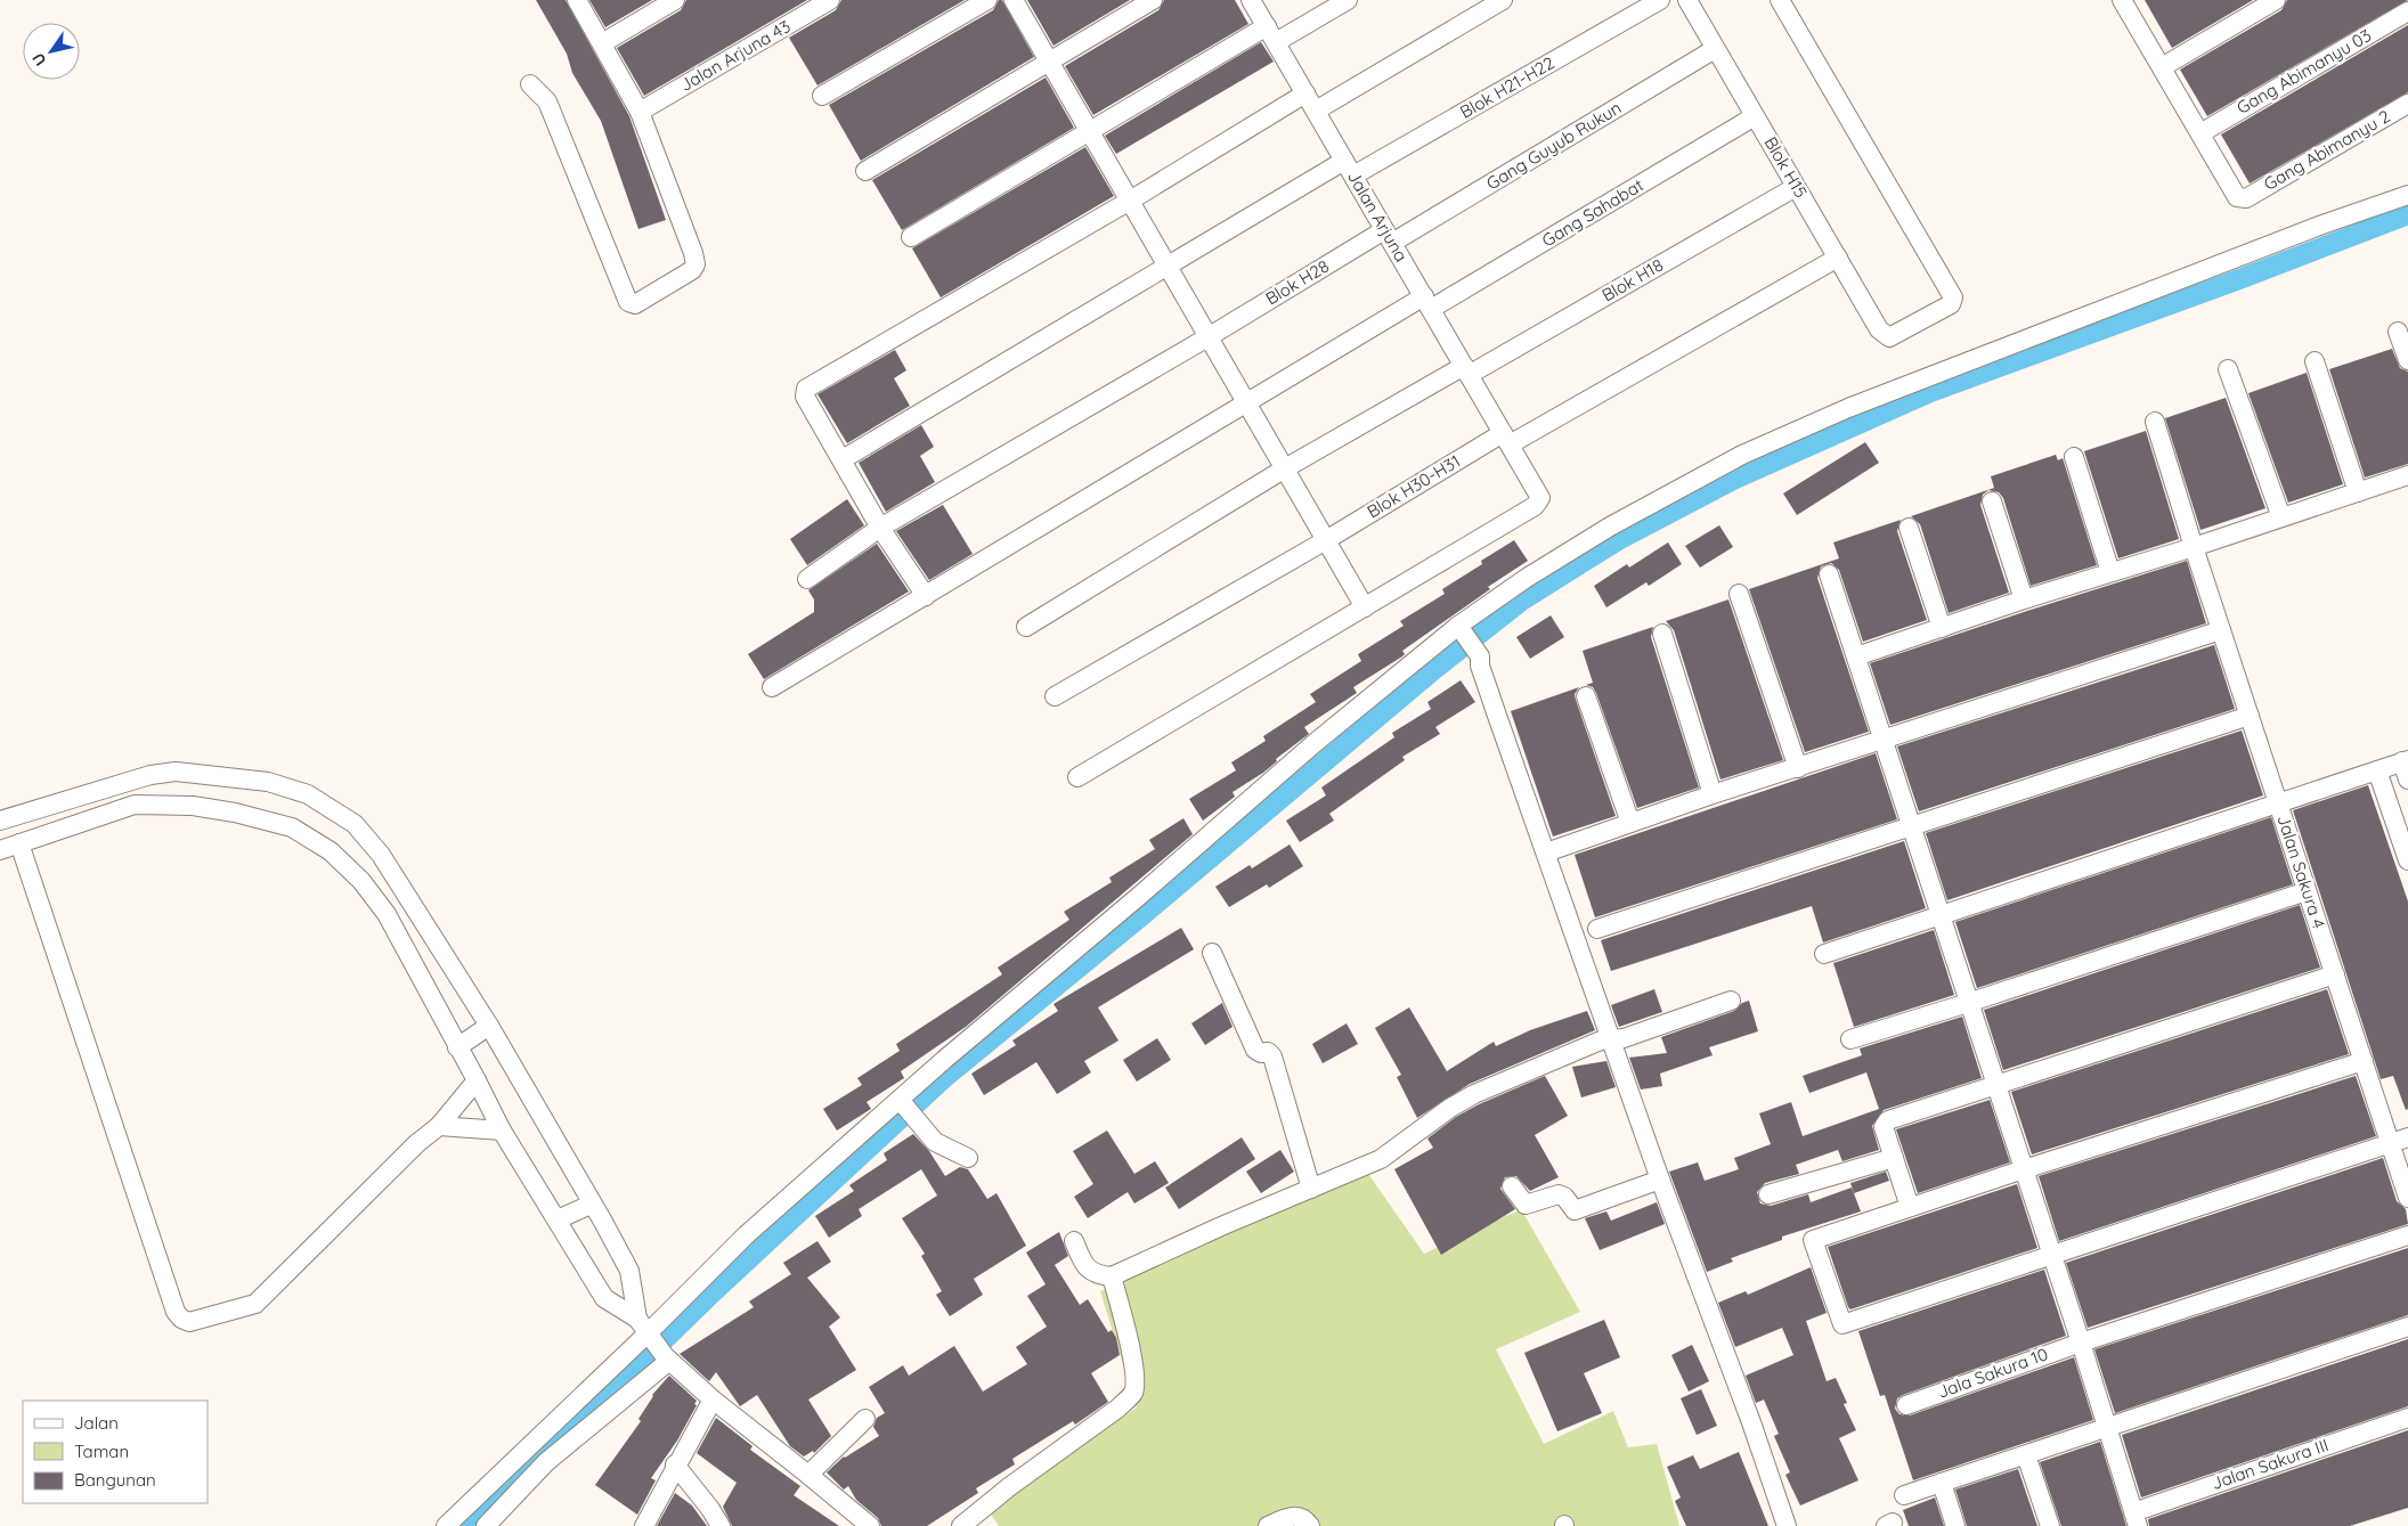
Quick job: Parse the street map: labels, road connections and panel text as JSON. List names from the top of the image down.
{
  "streets": {
    "street": [
      "Jalan Arjuna 43",
      "Gang Abimanyu 03",
      "Blok H21-H22",
      "Gang Guyub Rukun",
      "Gang Abimanyu 2",
      "Blok H15",
      "Gang Sahabat",
      "Jalan Arjuna",
      "Blok H18",
      "Blok H28",
      "Blok H30-H31",
      "Jalan Sakura 4",
      "Jala Sakura 10",
      "Jalan Sakura III"
    ]
  },
  "crossings": [
    ["Gang Abimanyu 03", "Gang Abimanyu 2"],
    ["Blok H21-H22", "Jalan Arjuna"],
    ["Gang Guyub Rukun", "Blok H15"],
    ["Gang Guyub Rukun", "Jalan Arjuna"],
    ["Gang Guyub Rukun", "Blok H28"],
    ["Blok H15", "Gang Sahabat"],
    ["Blok H15", "Blok H18"],
    ["Blok H15", "Blok H30-H31"],
    ["Gang Sahabat", "Jalan Arjuna"],
    ["Jalan Arjuna", "Blok H18"],
    ["Jalan Arjuna", "Blok H28"],
    ["Jalan Arjuna", "Blok H30-H31"]
  ],
  "legend": ["Jalan", "Taman", "Bangunan"],
  "north": "bottom left"
}
